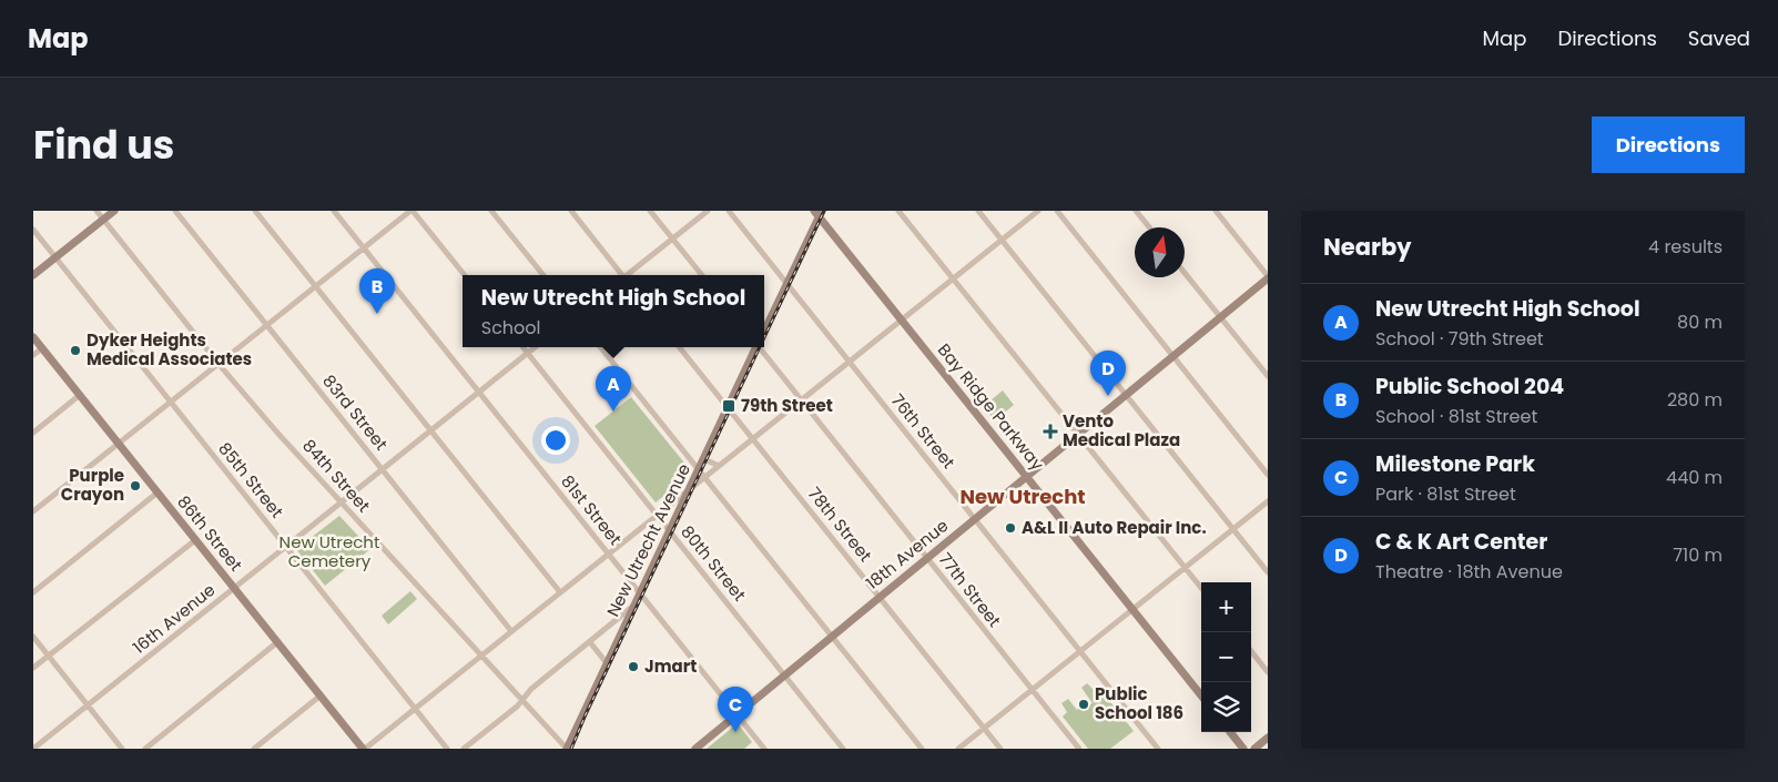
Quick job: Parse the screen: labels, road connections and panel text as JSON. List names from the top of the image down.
{
  "streets": {
    "street": [
      "Bay Ridge Parkway",
      "83rd Street",
      "76th Street",
      "84th Street",
      "85th Street",
      "81st Street",
      "78th Street",
      "86th Street",
      "New Utrecht Avenue",
      "18th Avenue",
      "80th Street",
      "77th Street",
      "16th Avenue"
    ]
  },
  "crossings": [
    ["Bay Ridge Parkway", "New Utrecht Avenue"],
    ["Bay Ridge Parkway", "18th Avenue"],
    ["83rd Street", "16th Avenue"],
    ["76th Street", "New Utrecht Avenue"],
    ["76th Street", "18th Avenue"],
    ["84th Street", "New Utrecht Avenue"],
    ["84th Street", "16th Avenue"],
    ["85th Street", "16th Avenue"],
    ["81st Street", "New Utrecht Avenue"],
    ["81st Street", "18th Avenue"],
    ["81st Street", "16th Avenue"],
    ["78th Street", "New Utrecht Avenue"],
    ["78th Street", "18th Avenue"],
    ["86th Street", "16th Avenue"],
    ["New Utrecht Avenue", "80th Street"],
    ["18th Avenue", "80th Street"],
    ["18th Avenue", "77th Street"],
    ["80th Street", "16th Avenue"]
  ],
  "districts": ["New Utrecht"],
  "parks": ["New Utrecht Cemetery"],
  "places": {
    "other": [
      "Dyker Heights Medical Associates",
      "Purple Crayon",
      "A&L II Auto Repair Inc.",
      "Jmart",
      "Public School 186"
    ],
    "transit": ["79th Street"],
    "health": ["Vento Medical Plaza"]
  },
  "north": "top",
  "page": {
    "header": "Map",
    "nav": ["Map", "Directions", "Saved"],
    "title": "Find us",
    "buttons": "Directions",
    "heading": ["Nearby", "4 results"],
    "pins": [
      "B",
      "D",
      "A",
      "C"
    ],
    "popup": ["New Utrecht High School", "School"],
    "list": [
      {
        "mark": "A",
        "name": "New Utrecht High School",
        "note": "School · 79th Street",
        "value": "80 m"
      },
      {
        "mark": "B",
        "name": "Public School 204",
        "note": "School · 81st Street",
        "value": "280 m"
      },
      {
        "mark": "C",
        "name": "Milestone Park",
        "note": "Park · 81st Street",
        "value": "440 m"
      },
      {
        "mark": "D",
        "name": "C & K Art Center",
        "note": "Theatre · 18th Avenue",
        "value": "710 m"
      }
    ],
    "map_buttons": ["+", "−"]
  }
}
